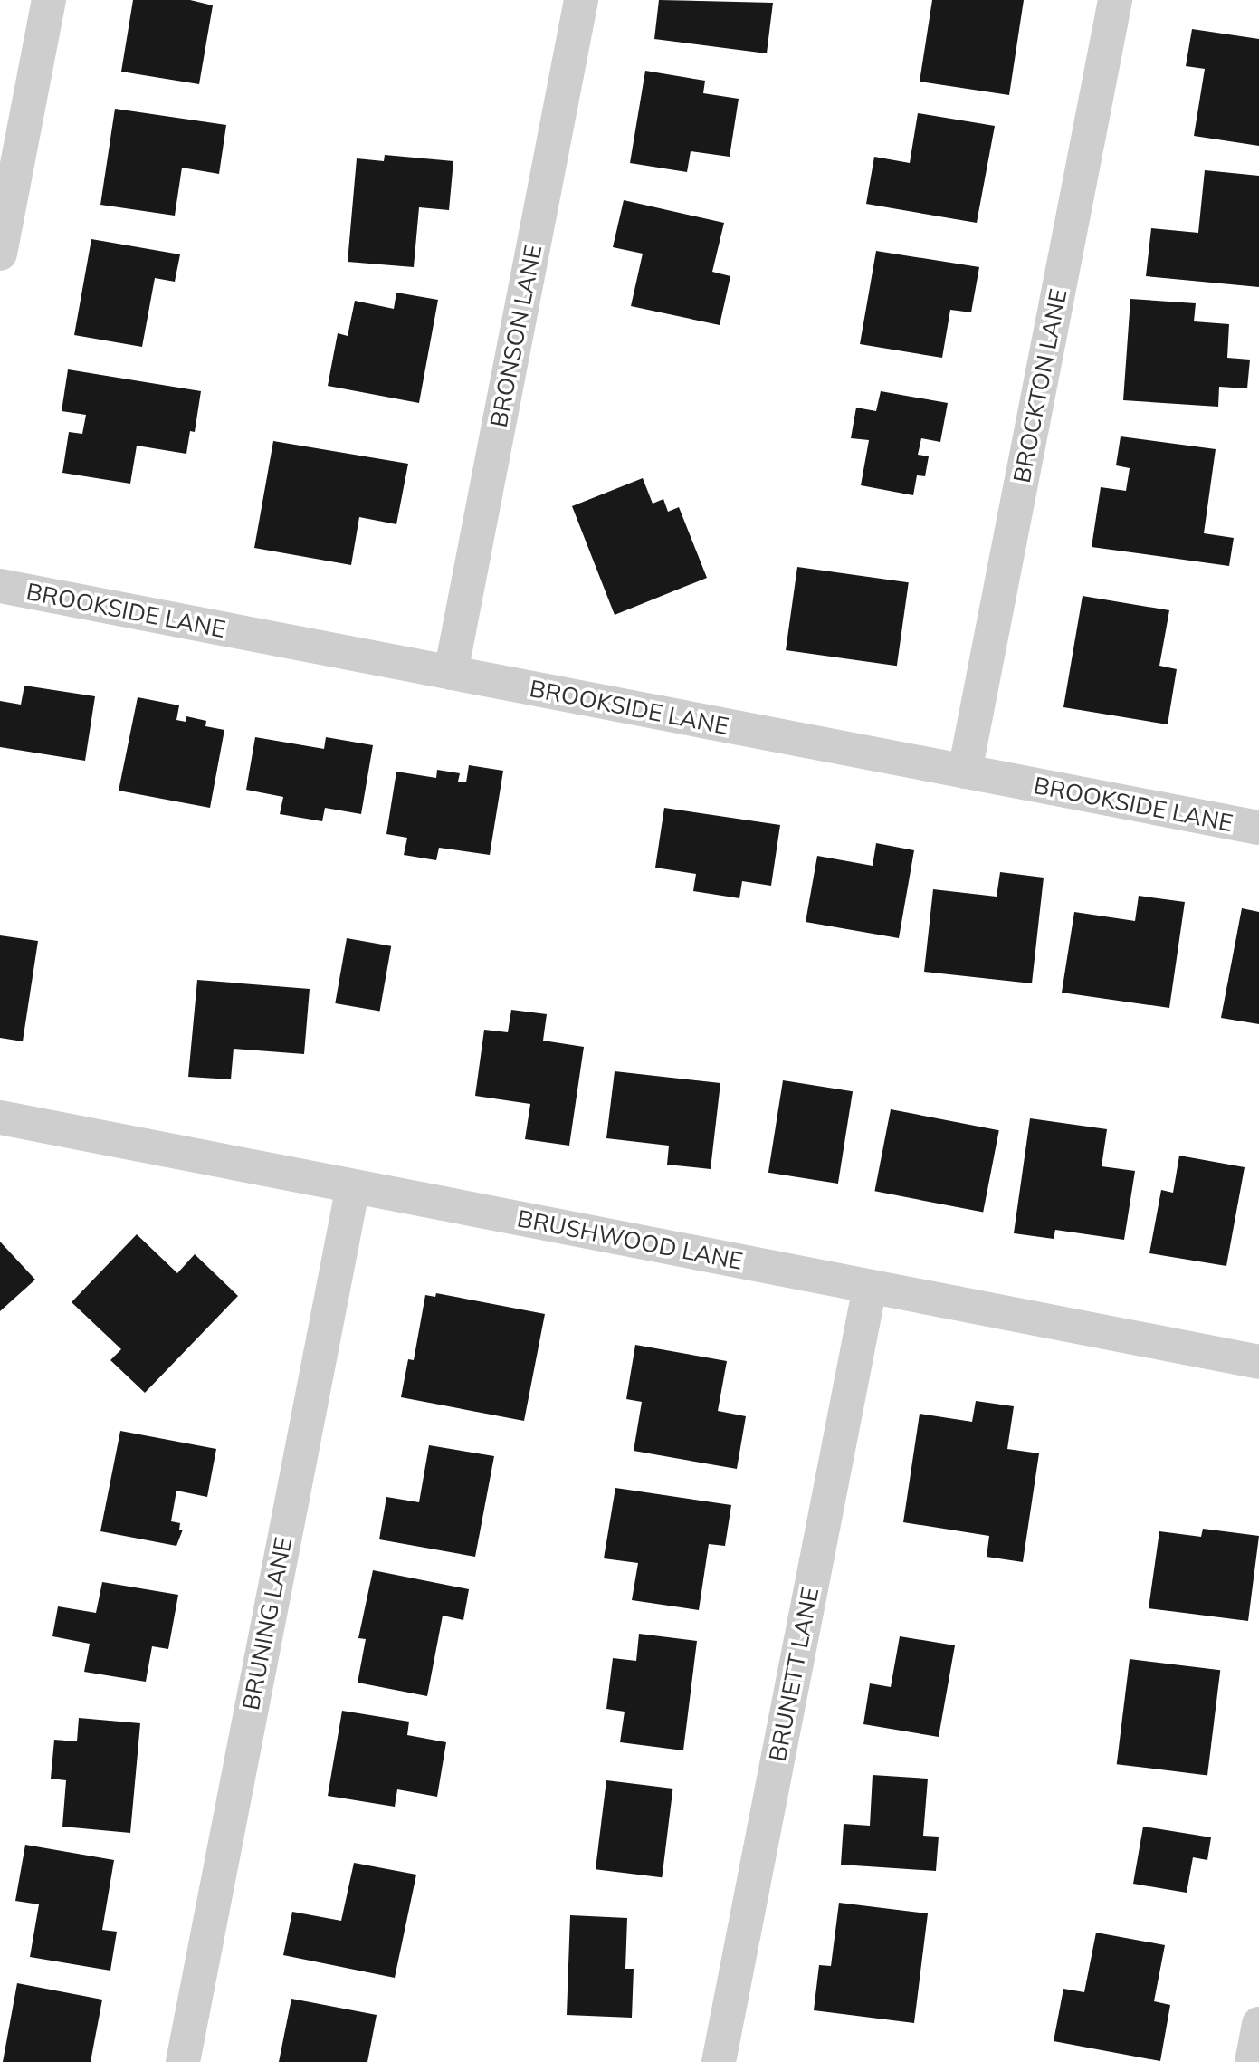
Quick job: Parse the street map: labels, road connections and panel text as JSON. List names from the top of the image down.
{
  "streets": {
    "street": [
      "BRONSON LANE",
      "BROCKTON LANE",
      "BROOKSIDE LANE",
      "BRUSHWOOD LANE",
      "BRUNING LANE",
      "BRUNETT LANE"
    ]
  },
  "crossings": [
    ["BRONSON LANE", "BROOKSIDE LANE"],
    ["BROCKTON LANE", "BROOKSIDE LANE"],
    ["BRUSHWOOD LANE", "BRUNING LANE"],
    ["BRUSHWOOD LANE", "BRUNETT LANE"]
  ]
}
